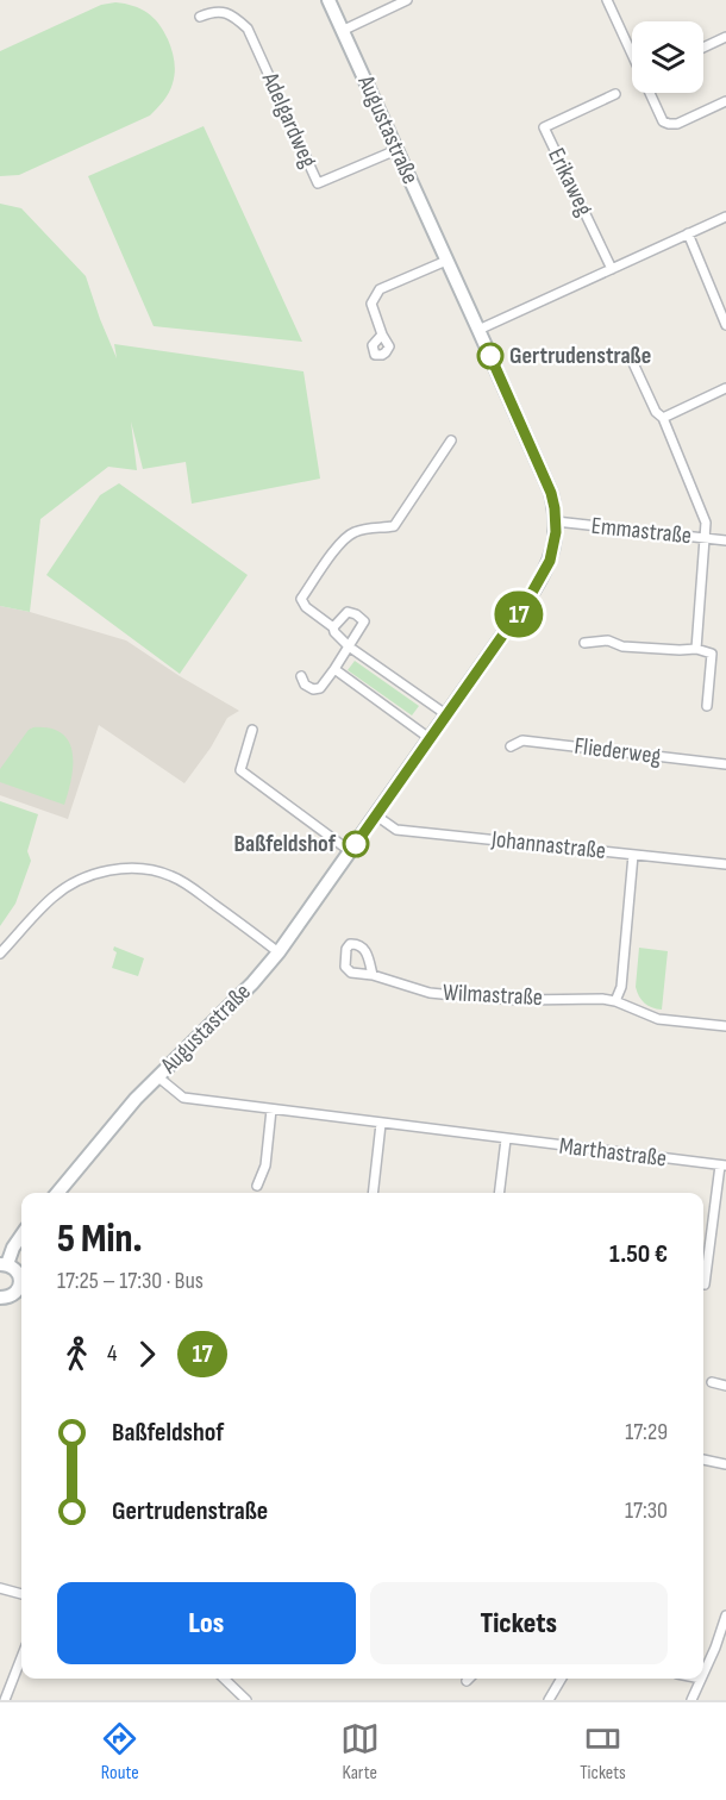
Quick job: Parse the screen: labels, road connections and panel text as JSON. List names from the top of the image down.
{
  "streets": {
    "main road": ["Augustastraße"],
    "street": [
      "Adelgardweg",
      "Erikaweg",
      "Emmastraße",
      "Fliederweg",
      "Johannastraße",
      "Wilmastraße",
      "Marthastraße"
    ]
  },
  "crossings": [
    ["Adelgardweg", "Augustastraße"],
    ["Augustastraße", "Emmastraße"],
    ["Augustastraße", "Johannastraße"],
    ["Augustastraße", "Marthastraße"]
  ],
  "places": ["Gertrudenstraße", "Baßfeldshof"],
  "lines": ["bus line 17"],
  "page": {
    "on_map": "17",
    "heading": ["5 Min.", "17:25 – 17:30 · Bus", "1.50 €"],
    "legs": ["4", "17"],
    "list": [
      {
        "name": "Baßfeldshof",
        "value": "17:29"
      },
      {
        "name": "Gertrudenstraße",
        "value": "17:30"
      }
    ],
    "buttons": ["Los", "Tickets"],
    "tabs": ["Route", "Karte", "Tickets"]
  }
}
